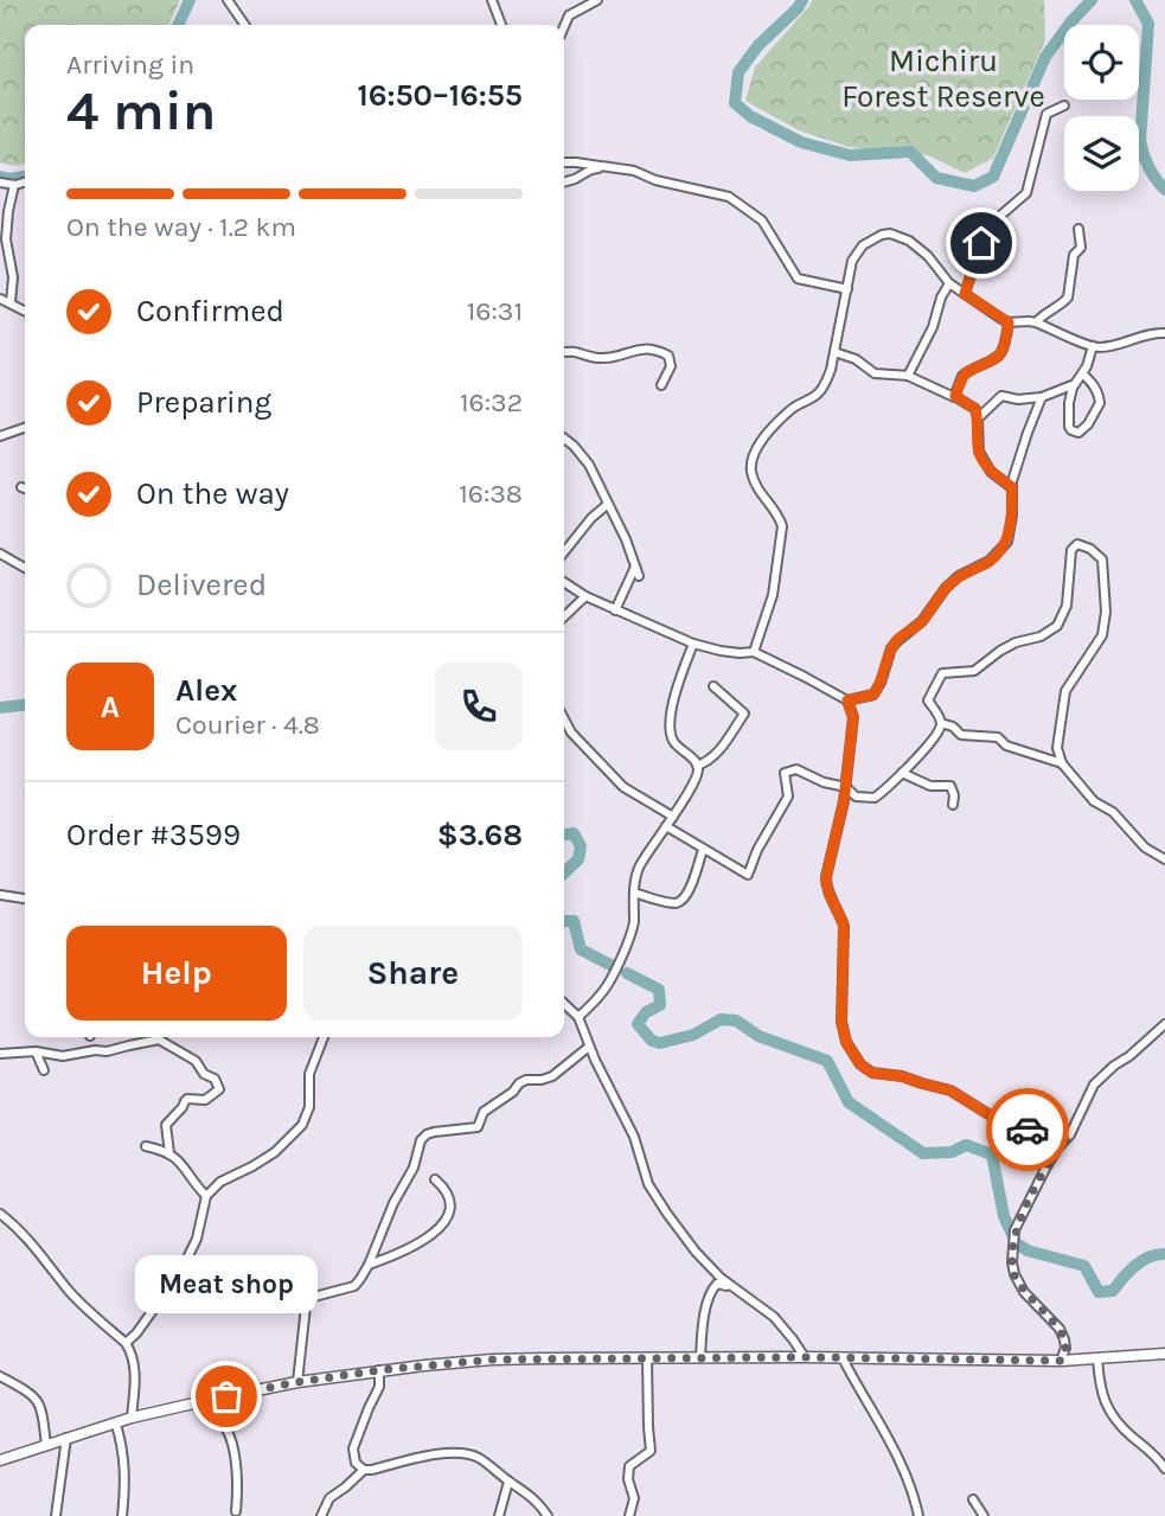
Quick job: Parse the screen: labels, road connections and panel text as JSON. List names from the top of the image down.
{
  "parks": ["Michiru Forest Reserve"],
  "places": ["Meat shop"],
  "page": {
    "heading": ["4 min", "Arriving in", "16:50–16:55"],
    "panel": [
      "Alex",
      "Courier · 4.8",
      "Order #3599",
      "$3.68"
    ],
    "bar": "On the way · 1.2 km",
    "list": [
      ["Confirmed", "16:31"],
      ["Preparing", "16:32"],
      ["On the way", "16:38"],
      "Delivered"
    ],
    "round": "A",
    "buttons": ["Help", "Share"],
    "bubble": "Meat shop"
  }
}
